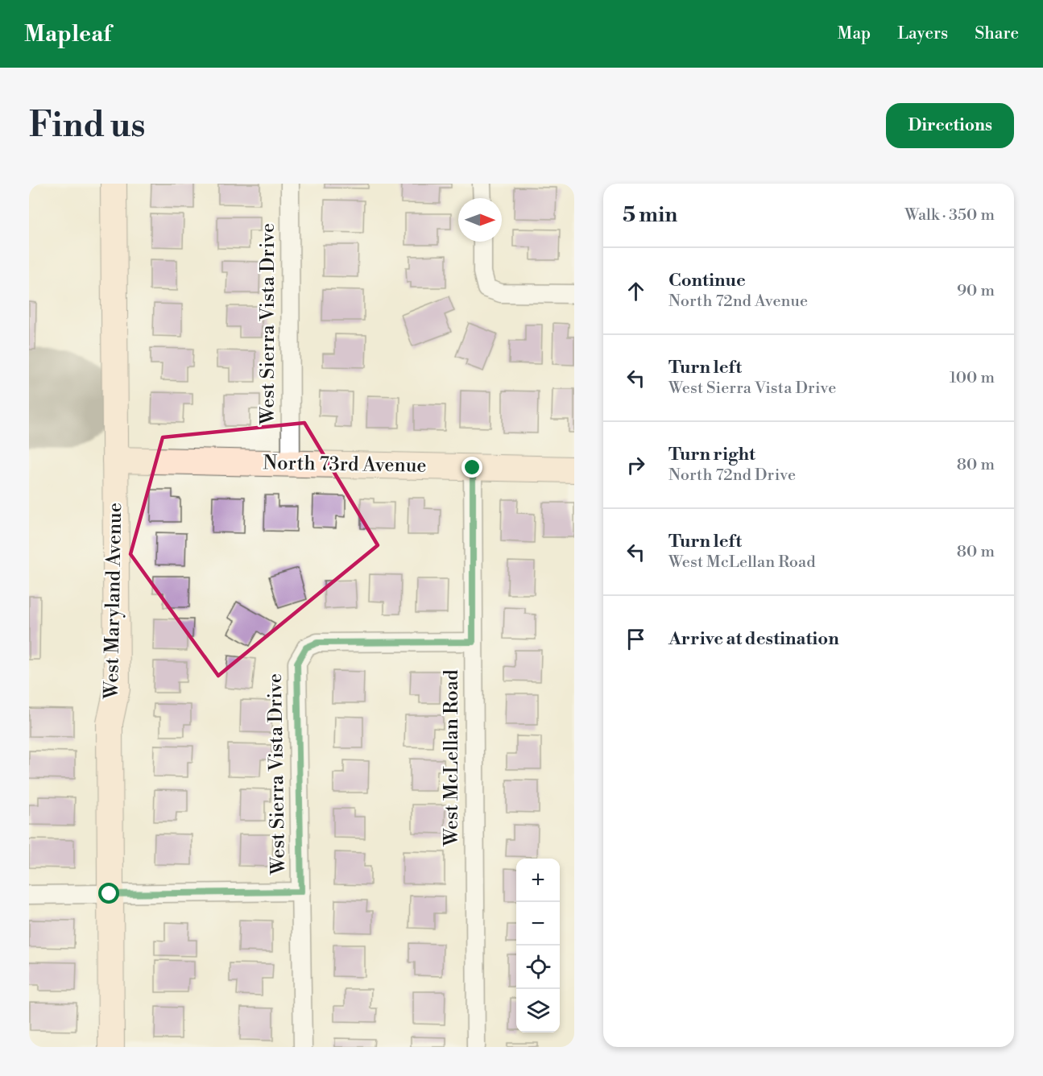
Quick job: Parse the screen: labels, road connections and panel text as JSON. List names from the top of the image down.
{
  "streets": {
    "street": [
      "West Sierra Vista Drive",
      "North 73rd Avenue",
      "West Maryland Avenue",
      "West McLellan Road"
    ]
  },
  "crossings": [
    ["West Sierra Vista Drive", "North 73rd Avenue"],
    ["West Sierra Vista Drive", "West McLellan Road"],
    ["North 73rd Avenue", "West Maryland Avenue"],
    ["North 73rd Avenue", "West McLellan Road"]
  ],
  "north": "right",
  "page": {
    "header": "Mapleaf",
    "nav": ["Map", "Layers", "Share"],
    "buttons": "Directions",
    "title": "Find us",
    "heading": ["5 min", "Walk · 350 m"],
    "list": [
      ["Continue", "North 72nd Avenue", "90 m"],
      ["Turn left", "West Sierra Vista Drive", "100 m"],
      ["Turn right", "North 72nd Drive", "80 m"],
      ["Turn left", "West McLellan Road", "80 m"],
      "Arrive at destination"
    ],
    "map_buttons": ["+", "−"]
  }
}
